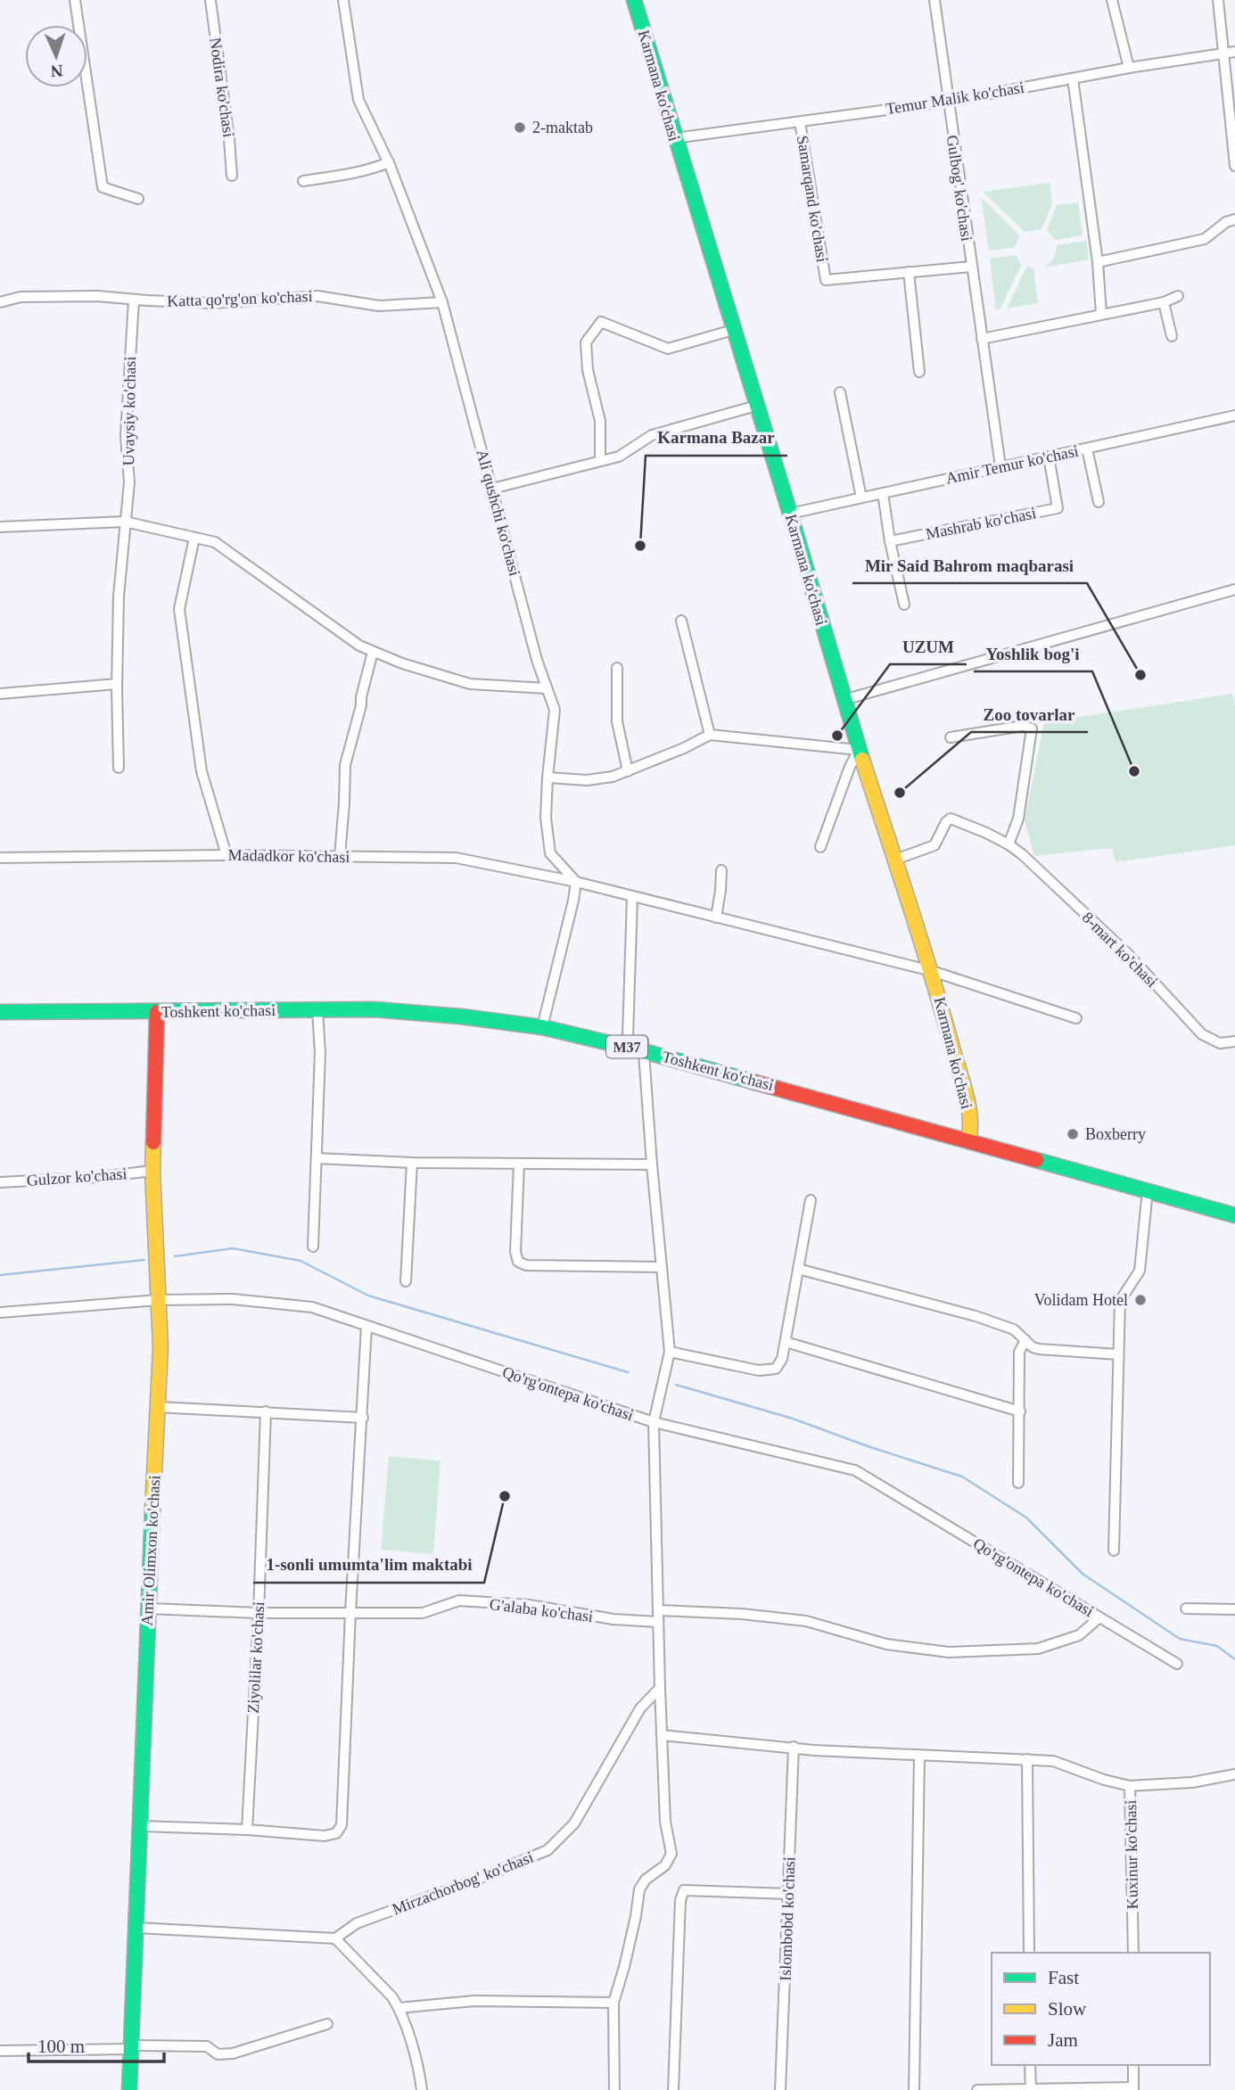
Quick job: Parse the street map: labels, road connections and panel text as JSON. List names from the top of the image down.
{
  "streets": {
    "main road": [
      "Karmana ko'chasi",
      "Toshkent ko'chasi",
      "M37",
      "Amir Olimxon ko'chasi"
    ],
    "street": [
      "Nodira ko'chasi",
      "Temur Malik ko'chasi",
      "Gulbog' ko'chasi",
      "Samarqand ko'chasi",
      "Katta qo'rg'on ko'chasi",
      "Uvaysiy ko'chasi",
      "Amir Temur ko'chasi",
      "Ali qushchi ko'chasi",
      "Mashrab ko'chasi",
      "Madadkor ko'chasi",
      "8-mart ko'chasi",
      "Gulzor ko'chasi",
      "Qo'rg'ontepa ko'chasi",
      "G'alaba ko'chasi",
      "Ziyolilar ko'chasi",
      "Kuxinur ko'chasi",
      "Mirzachorbog' ko'chasi",
      "Islombobd ko'chasi"
    ]
  },
  "crossings": [
    ["Karmana ko'chasi", "Temur Malik ko'chasi"],
    ["Karmana ko'chasi", "Amir Temur ko'chasi"],
    ["Karmana ko'chasi", "Madadkor ko'chasi"],
    ["Karmana ko'chasi", "8-mart ko'chasi"],
    ["Karmana ko'chasi", "Toshkent ko'chasi"],
    ["Temur Malik ko'chasi", "Gulbog' ko'chasi"],
    ["Temur Malik ko'chasi", "Samarqand ko'chasi"],
    ["Gulbog' ko'chasi", "Samarqand ko'chasi"],
    ["Gulbog' ko'chasi", "Amir Temur ko'chasi"],
    ["Katta qo'rg'on ko'chasi", "Uvaysiy ko'chasi"],
    ["Katta qo'rg'on ko'chasi", "Ali qushchi ko'chasi"],
    ["Amir Temur ko'chasi", "Mashrab ko'chasi"],
    ["Ali qushchi ko'chasi", "Madadkor ko'chasi"],
    ["Toshkent ko'chasi", "Amir Olimxon ko'chasi"],
    ["Gulzor ko'chasi", "Amir Olimxon ko'chasi"],
    ["Qo'rg'ontepa ko'chasi", "Amir Olimxon ko'chasi"],
    ["Amir Olimxon ko'chasi", "G'alaba ko'chasi"],
    ["G'alaba ko'chasi", "Ziyolilar ko'chasi"]
  ],
  "places": [
    "2-maktab",
    "Karmana Bazar",
    "Mir Said Bahrom maqbarasi",
    "UZUM",
    "Yoshlik bog'i",
    "Zoo tovarlar",
    "Boxberry",
    "Volidam Hotel",
    "1-sonli umumta'lim maktabi"
  ],
  "legend": ["Fast", "Slow", "Jam"],
  "scale_bar": "100 m",
  "north": "bottom"
}
